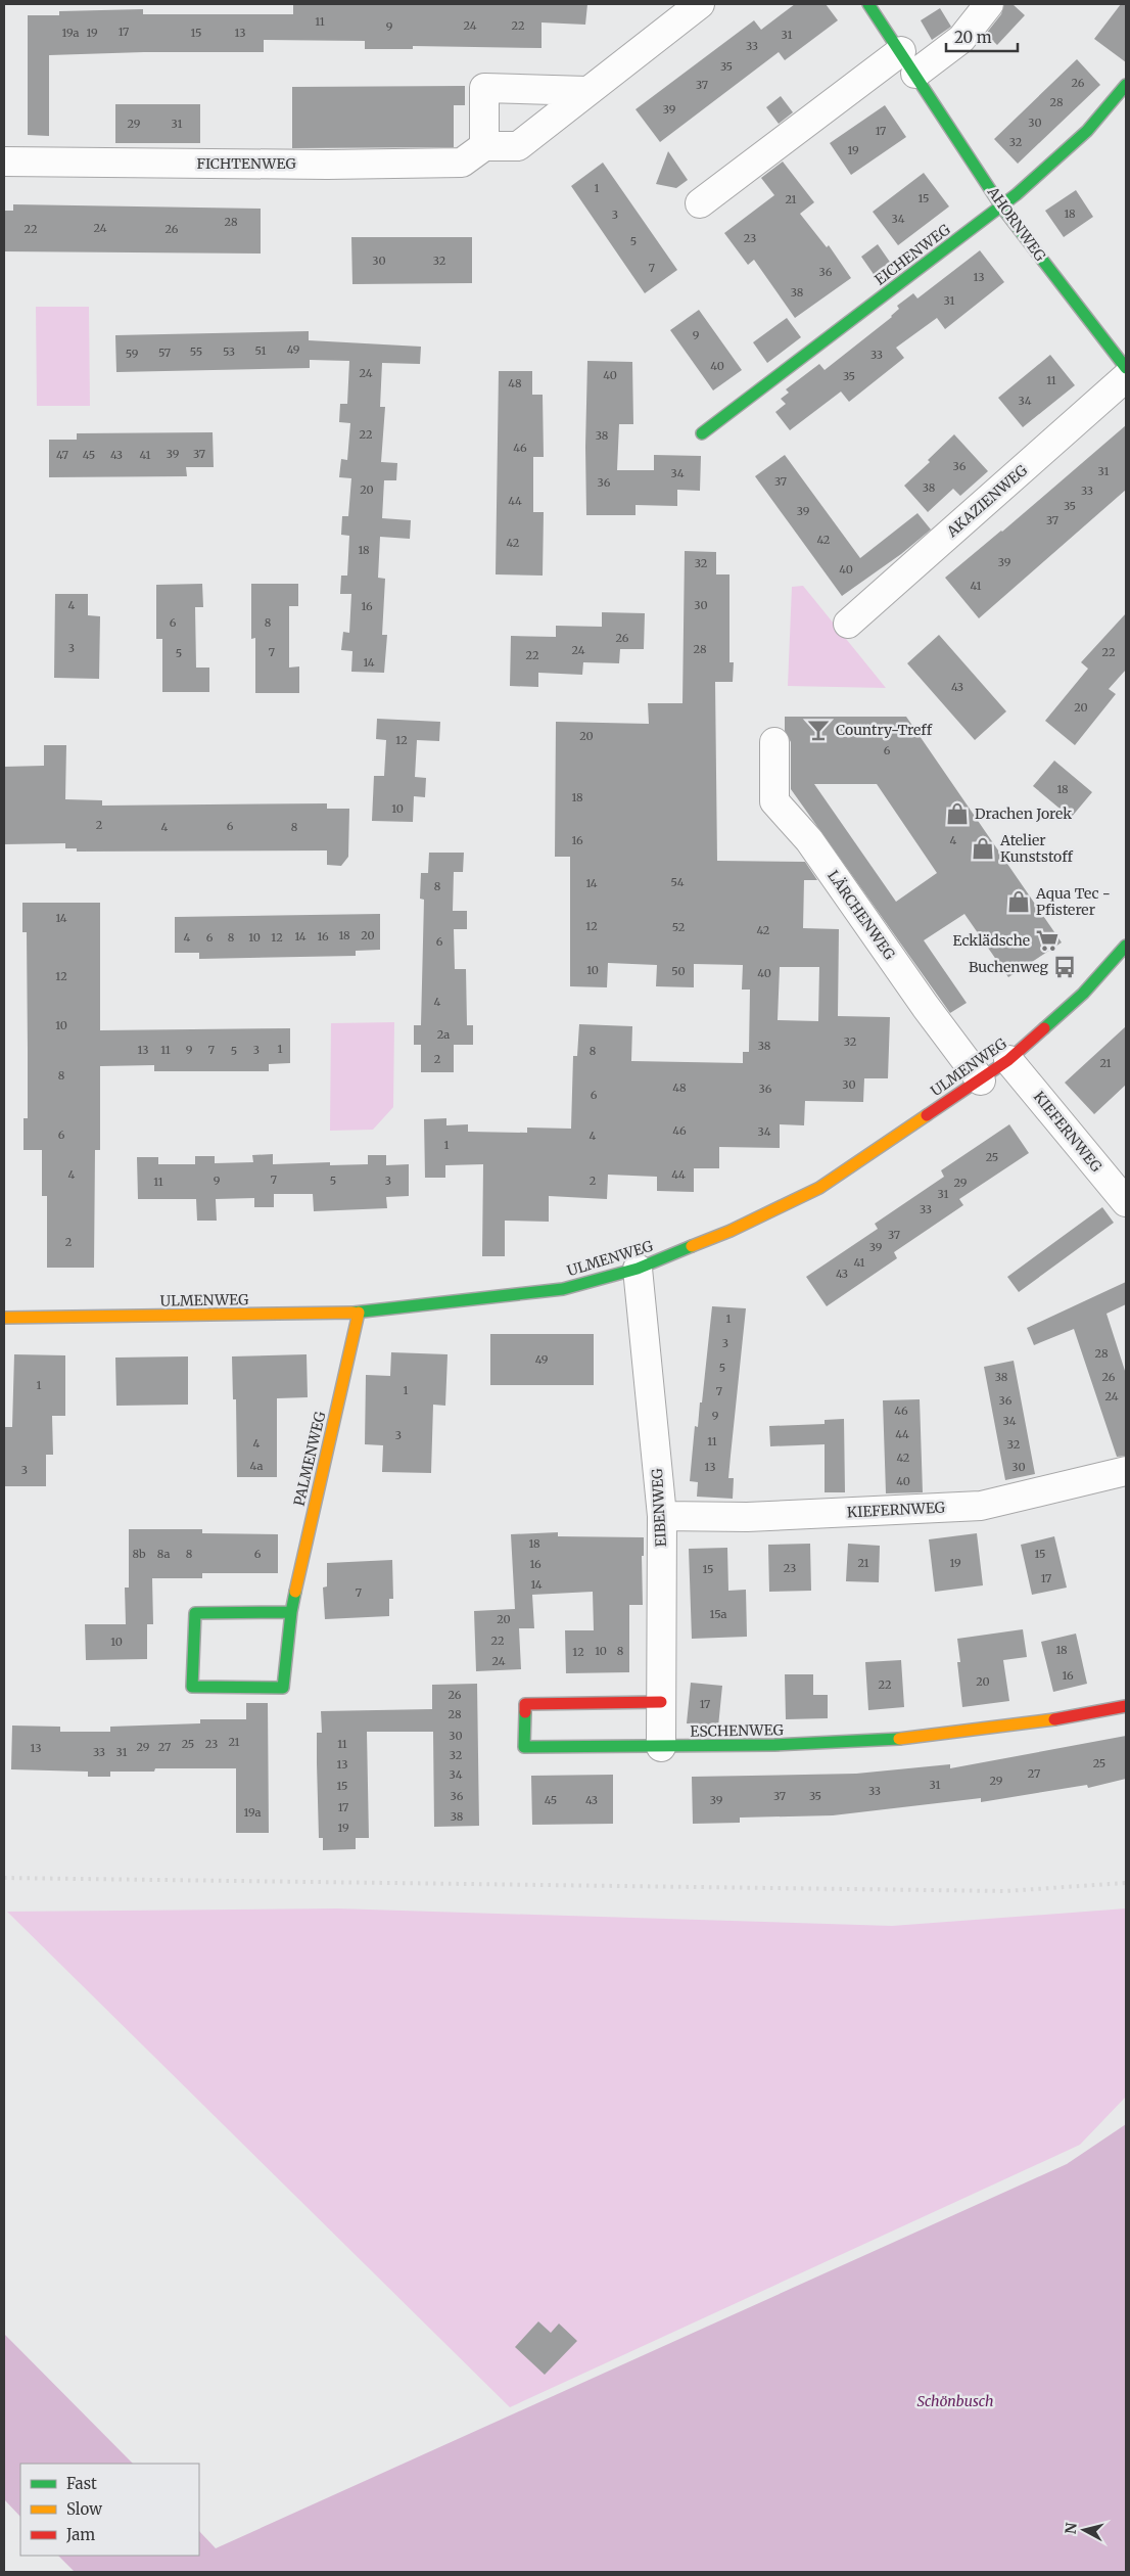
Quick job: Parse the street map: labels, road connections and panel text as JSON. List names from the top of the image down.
{
  "streets": {
    "street": [
      "FICHTENWEG",
      "AHORNWEG",
      "EICHENWEG",
      "AKAZIENWEG",
      "LÄRCHENWEG",
      "ULMENWEG",
      "KIEFERNWEG",
      "PALMENWEG",
      "EIBENWEG",
      "ESCHENWEG"
    ]
  },
  "crossings": [
    ["AHORNWEG", "EICHENWEG"],
    ["LÄRCHENWEG", "ULMENWEG"],
    ["ULMENWEG", "KIEFERNWEG"],
    ["ULMENWEG", "PALMENWEG"],
    ["ULMENWEG", "EIBENWEG"],
    ["KIEFERNWEG", "EIBENWEG"],
    ["EIBENWEG", "ESCHENWEG"]
  ],
  "parks": ["Schönbusch"],
  "places": {
    "bar": ["Country-Treff"],
    "shop": ["Drachen Jorek", "Atelier Kunststoff", "Aqua Tec - Pfisterer"],
    "supermarket": ["Ecklädsche"],
    "bus stop": ["Buchenweg"]
  },
  "house_numbers": [
    "11",
    "24",
    "22",
    "9",
    "17",
    "19a",
    "19",
    "15",
    "13",
    "31",
    "33",
    "35",
    "26",
    "37",
    "28",
    "39",
    "30",
    "29",
    "31",
    "17",
    "32",
    "19",
    "1",
    "15",
    "21",
    "18",
    "3",
    "34",
    "28",
    "24",
    "22",
    "26",
    "23",
    "5",
    "30",
    "32",
    "7",
    "36",
    "13",
    "38",
    "31",
    "9",
    "49",
    "51",
    "55",
    "53",
    "57",
    "59",
    "33",
    "40",
    "24",
    "40",
    "35",
    "11",
    "48",
    "34",
    "22",
    "38",
    "46",
    "39",
    "37",
    "47",
    "45",
    "43",
    "41",
    "36",
    "31",
    "34",
    "37",
    "36",
    "38",
    "20",
    "33",
    "44",
    "35",
    "39",
    "37",
    "42",
    "42",
    "18",
    "39",
    "32",
    "40",
    "41",
    "4",
    "30",
    "16",
    "6",
    "8",
    "26",
    "3",
    "28",
    "24",
    "7",
    "22",
    "5",
    "22",
    "14",
    "43",
    "20",
    "20",
    "12",
    "6",
    "18",
    "18",
    "10",
    "2",
    "6",
    "4",
    "8",
    "16",
    "4",
    "54",
    "14",
    "8",
    "14",
    "12",
    "52",
    "42",
    "18",
    "20",
    "14",
    "16",
    "4",
    "6",
    "8",
    "10",
    "12",
    "6",
    "10",
    "50",
    "40",
    "12",
    "4",
    "10",
    "2a",
    "32",
    "38",
    "1",
    "13",
    "11",
    "9",
    "7",
    "3",
    "5",
    "8",
    "2",
    "21",
    "8",
    "30",
    "48",
    "36",
    "6",
    "46",
    "34",
    "6",
    "4",
    "1",
    "25",
    "4",
    "44",
    "7",
    "9",
    "5",
    "3",
    "2",
    "11",
    "29",
    "31",
    "33",
    "37",
    "2",
    "39",
    "41",
    "43",
    "1",
    "3",
    "28",
    "49",
    "5",
    "38",
    "26",
    "1",
    "1",
    "7",
    "24",
    "36",
    "46",
    "9",
    "34",
    "44",
    "3",
    "11",
    "4",
    "32",
    "42",
    "4a",
    "13",
    "30",
    "3",
    "40",
    "18",
    "8b",
    "8a",
    "8",
    "6",
    "15",
    "21",
    "19",
    "16",
    "23",
    "15",
    "17",
    "14",
    "7",
    "15a",
    "20",
    "22",
    "10",
    "18",
    "10",
    "8",
    "12",
    "24",
    "16",
    "20",
    "22",
    "26",
    "17",
    "28",
    "30",
    "21",
    "25",
    "23",
    "11",
    "29",
    "27",
    "13",
    "33",
    "31",
    "32",
    "25",
    "13",
    "27",
    "34",
    "29",
    "31",
    "15",
    "33",
    "36",
    "37",
    "35",
    "45",
    "43",
    "39",
    "17",
    "19a",
    "38",
    "19"
  ],
  "legend": ["Fast", "Slow", "Jam"],
  "scale_bar": "20 m",
  "north": "left"
}
